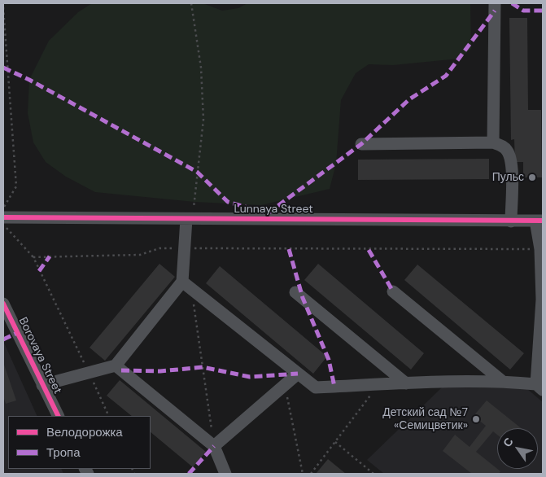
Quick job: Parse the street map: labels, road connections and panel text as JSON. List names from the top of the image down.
{
  "streets": {
    "street": ["Lunnaya Street", "Borovaya Street"]
  },
  "places": ["Пульс", "Детский сад №7 «Семицветик»"],
  "legend": ["Велодорожка", "Тропа"],
  "north": "top left"
}
